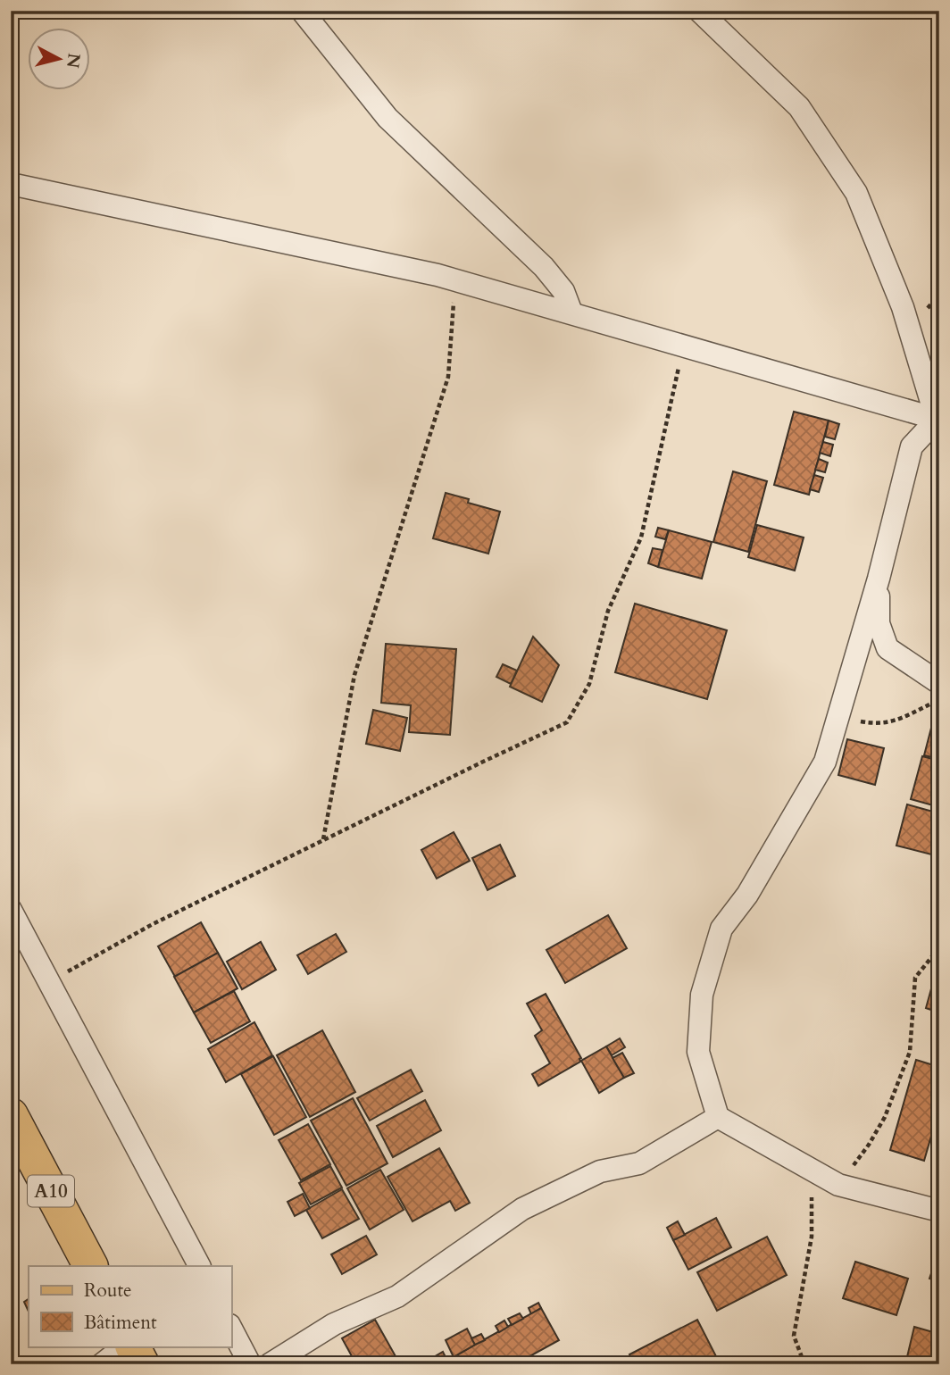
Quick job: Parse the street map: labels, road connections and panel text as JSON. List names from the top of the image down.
{
  "streets": {
    "main road": ["A10"]
  },
  "legend": ["Route", "Bâtiment"],
  "north": "right"
}
